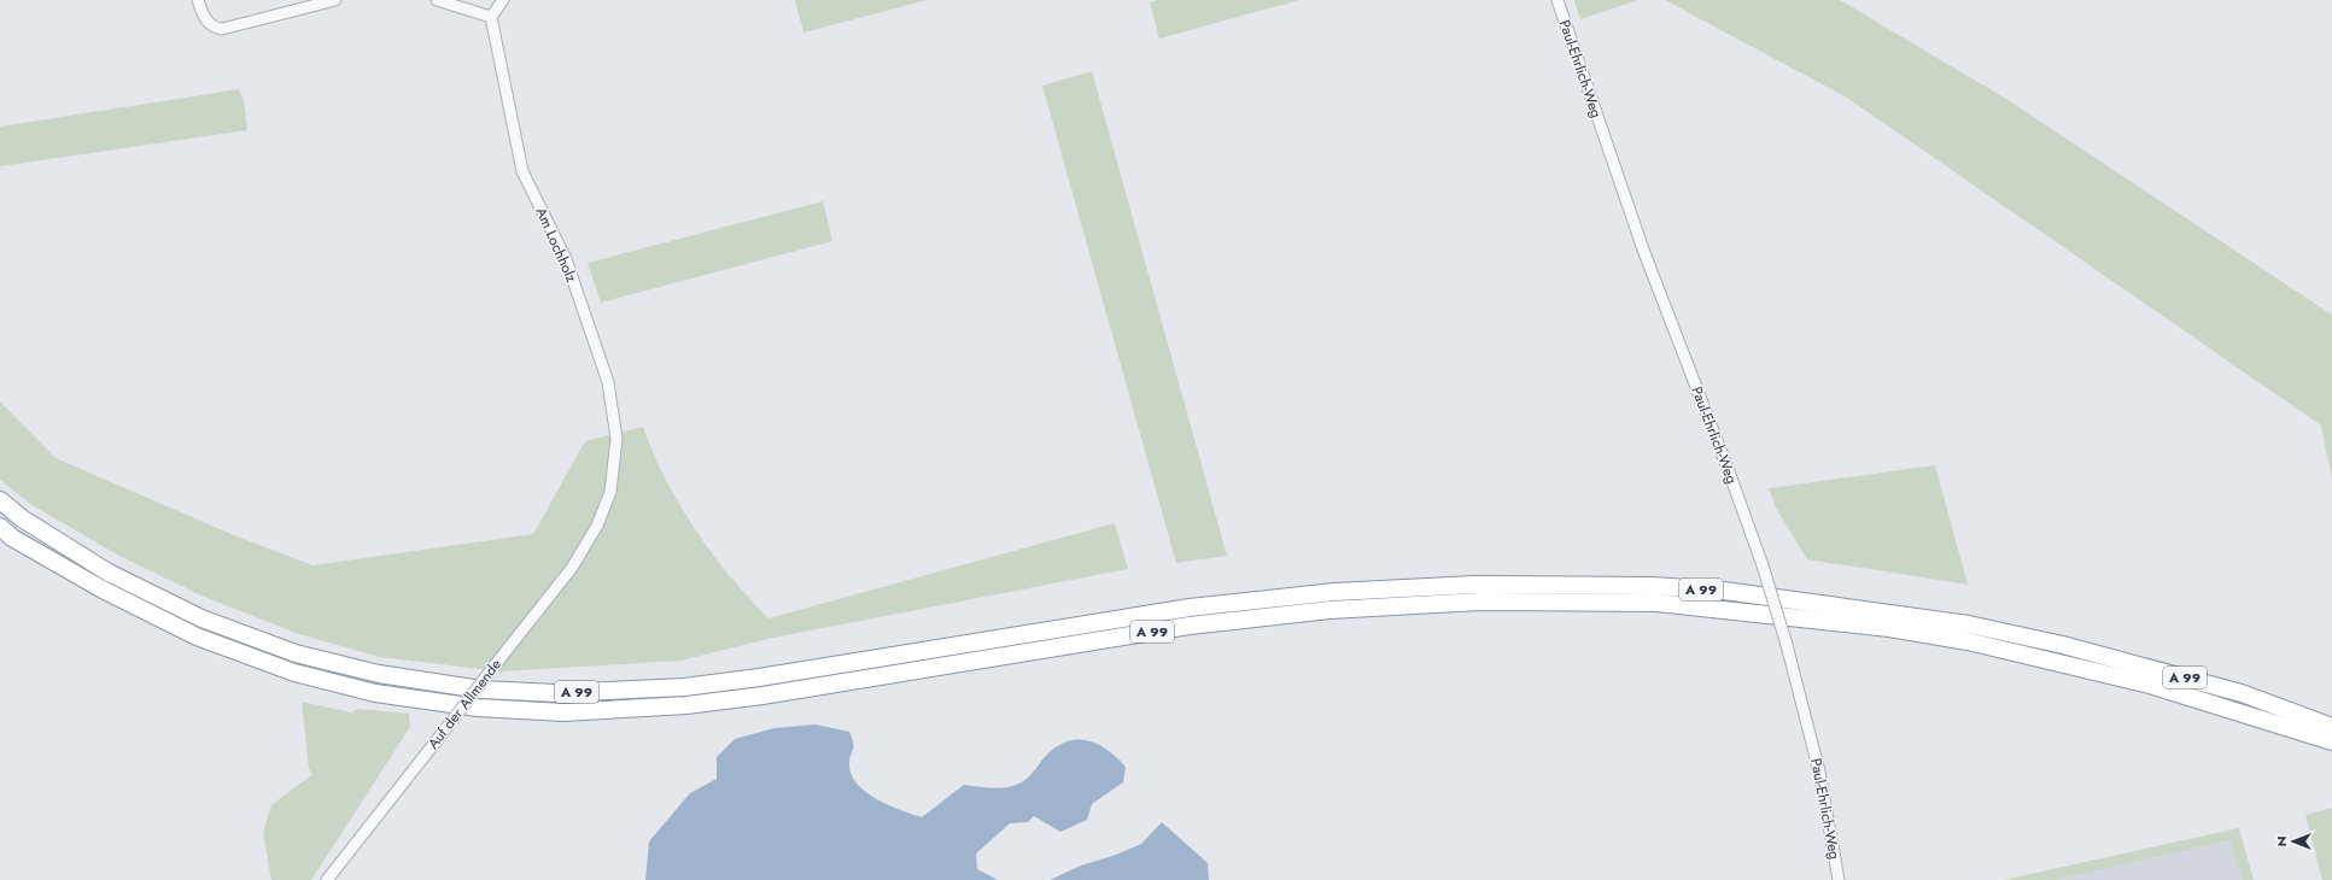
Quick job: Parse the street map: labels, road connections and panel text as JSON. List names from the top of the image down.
{
  "streets": {
    "highway": ["A 99"],
    "street": ["Paul-Ehrlich-Weg", "Am Lochholz", "Auf der Allmende"]
  },
  "crossings": [
    ["Am Lochholz", "Auf der Allmende"]
  ],
  "north": "left"
}
